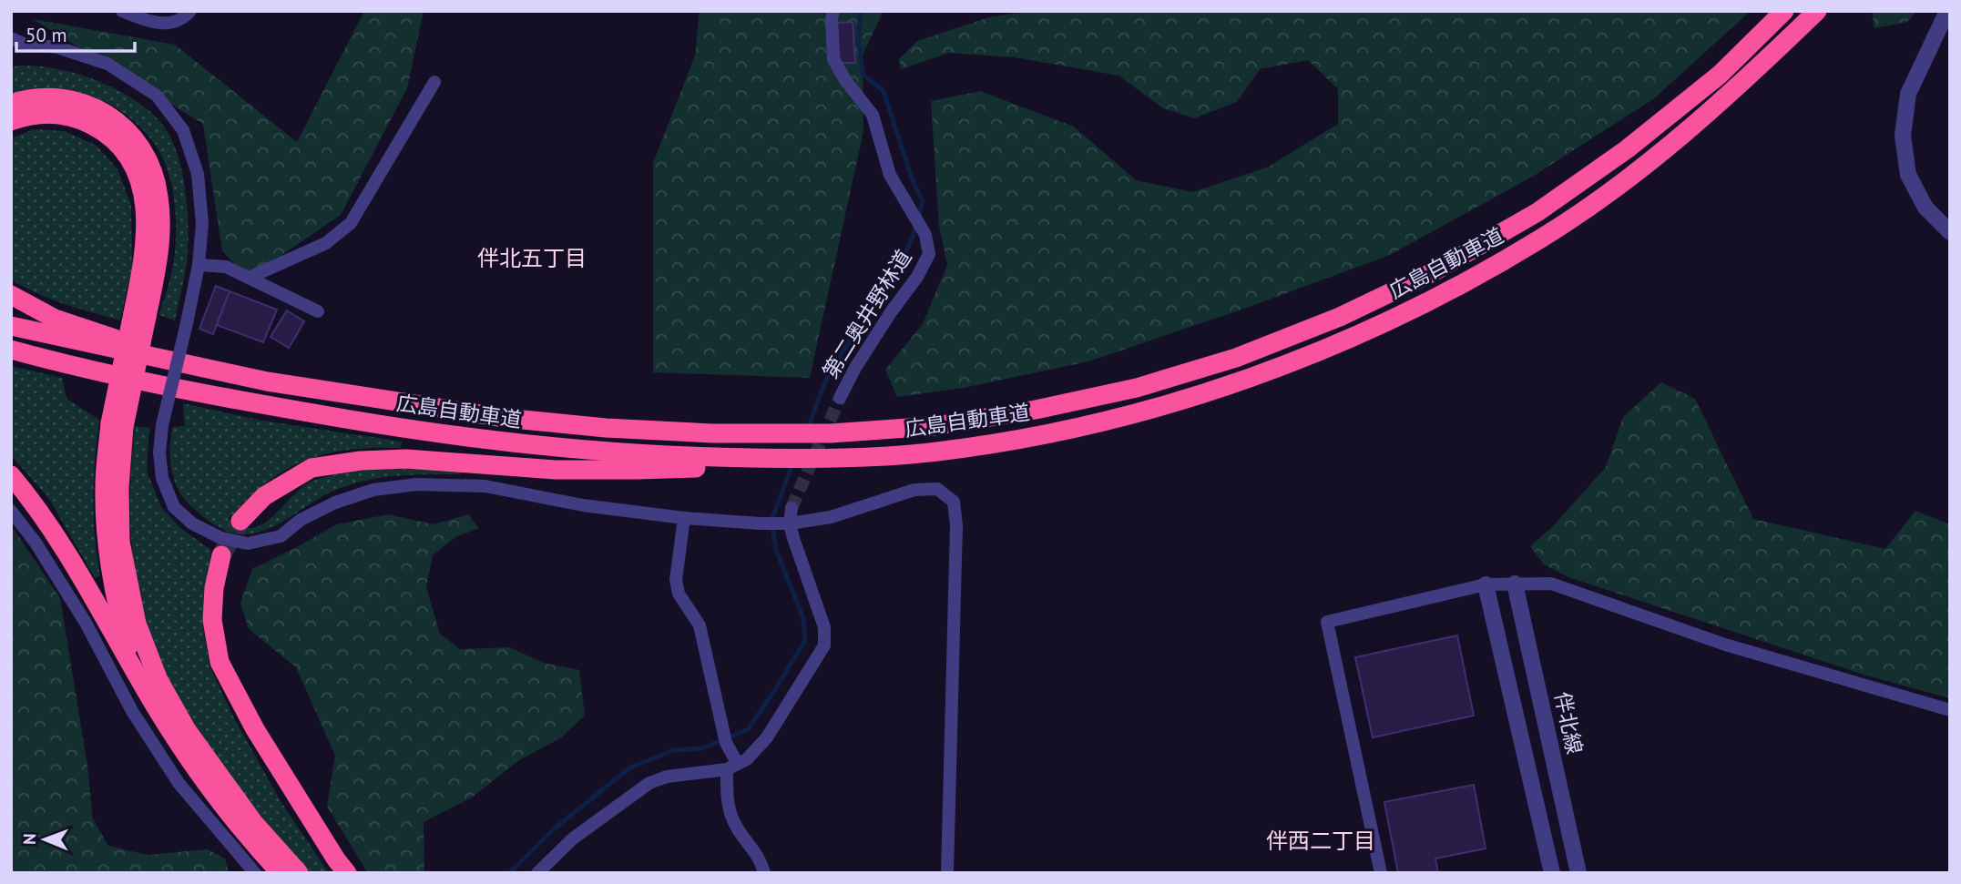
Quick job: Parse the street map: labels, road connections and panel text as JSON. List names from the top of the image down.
{
  "streets": {
    "highway": ["広島自動車道"],
    "street": ["第二奥井野林道", "伴北線"]
  },
  "districts": ["伴北五丁目", "伴西二丁目"],
  "scale_bar": "50 m",
  "north": "left"
}
